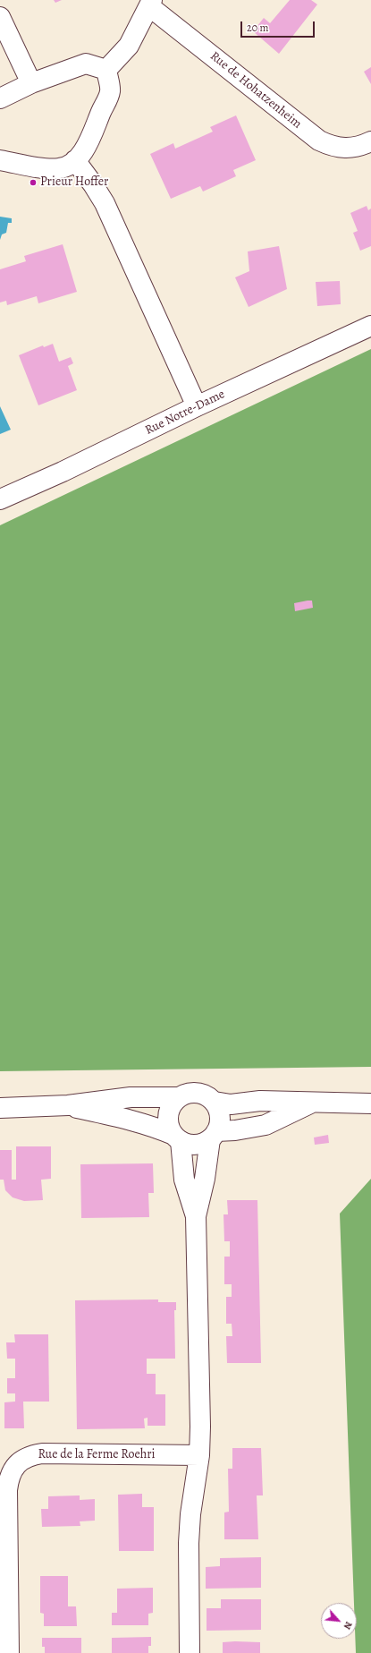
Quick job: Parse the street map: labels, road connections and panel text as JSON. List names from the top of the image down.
{
  "streets": {
    "street": ["Rue de Hohatzenheim", "Rue Notre-Dame", "Rue de la Ferme Roehri"]
  },
  "places": ["Prieur Hoffer"],
  "scale_bar": "20 m",
  "north": "bottom right"
}
